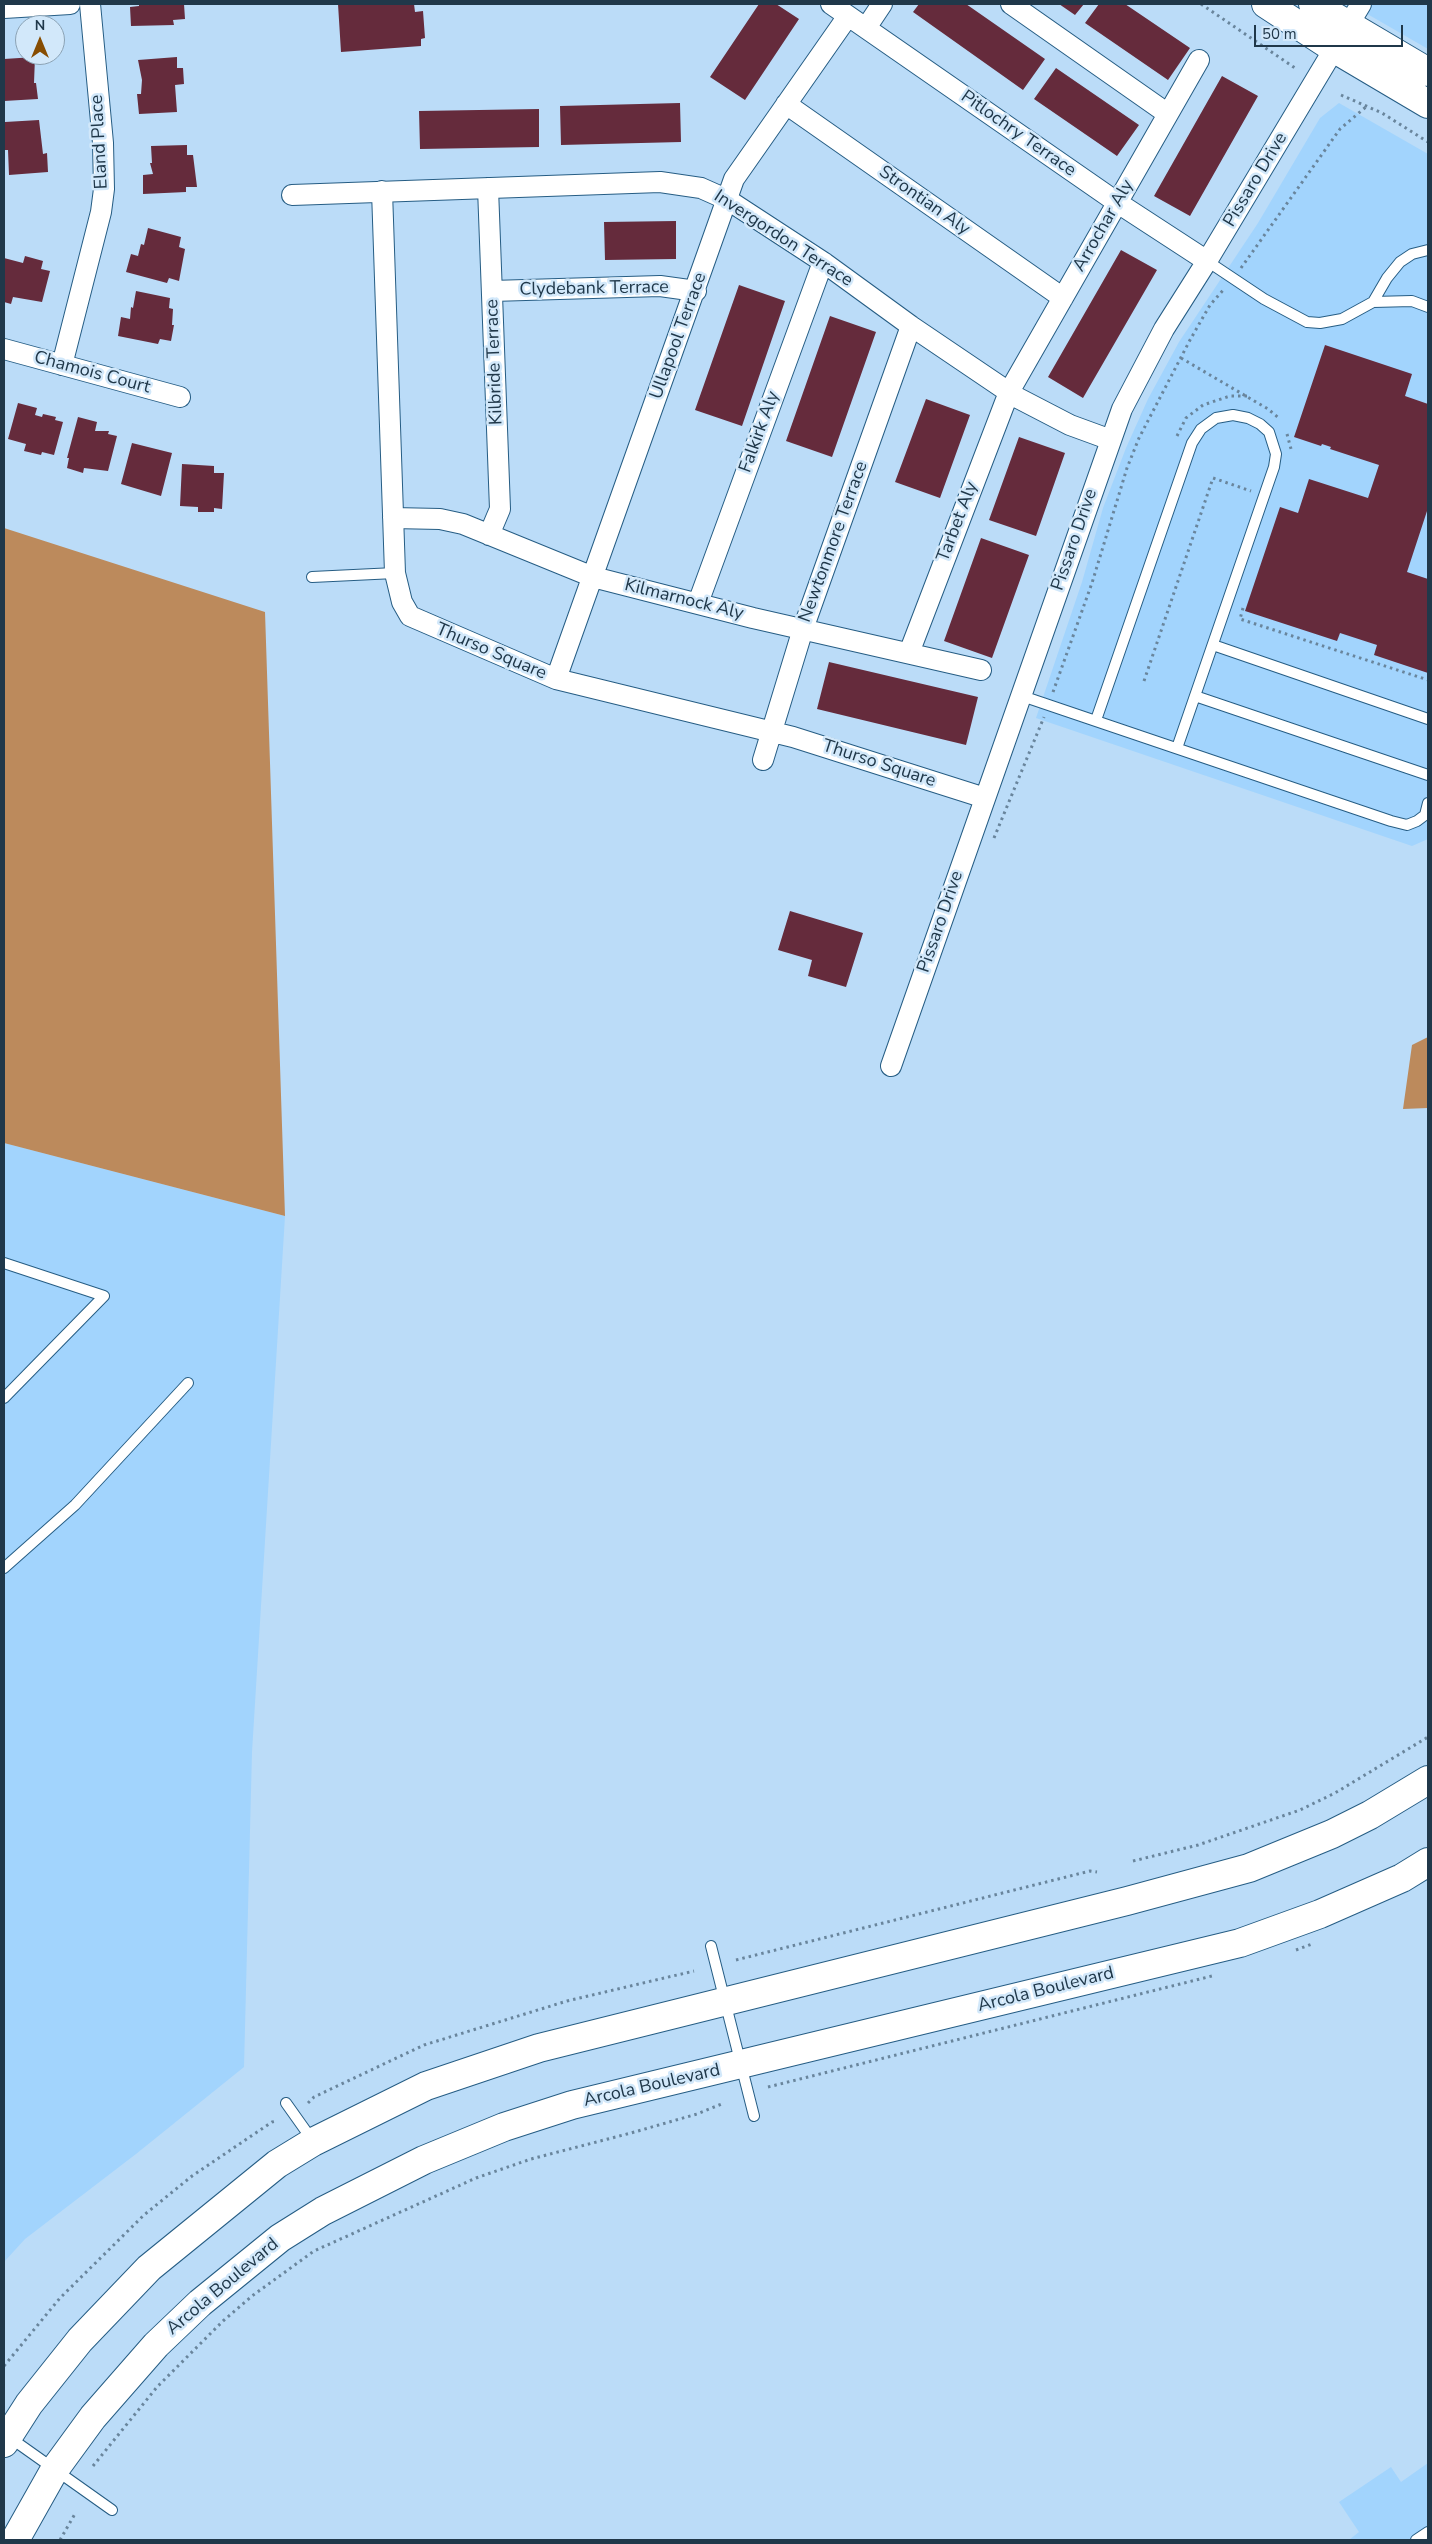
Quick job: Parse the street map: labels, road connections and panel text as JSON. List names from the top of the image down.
{
  "streets": {
    "main road": ["Arcola Boulevard"],
    "street": [
      "Pitlochry Terrace",
      "Eland Place",
      "Pissaro Drive",
      "Strontian Aly",
      "Arrochar Aly",
      "Invergordon Terrace",
      "Clydebank Terrace",
      "Ullapool Terrace",
      "Kilbride Terrace",
      "Chamois Court",
      "Falkirk Aly",
      "Tarbet Aly",
      "Newtonmore Terrace",
      "Kilmarnock Aly",
      "Thurso Square"
    ]
  },
  "crossings": [
    ["Pitlochry Terrace", "Pissaro Drive"],
    ["Pitlochry Terrace", "Arrochar Aly"],
    ["Pitlochry Terrace", "Ullapool Terrace"],
    ["Eland Place", "Chamois Court"],
    ["Pissaro Drive", "Invergordon Terrace"],
    ["Pissaro Drive", "Thurso Square"],
    ["Strontian Aly", "Arrochar Aly"],
    ["Strontian Aly", "Ullapool Terrace"],
    ["Arrochar Aly", "Invergordon Terrace"],
    ["Arrochar Aly", "Tarbet Aly"],
    ["Invergordon Terrace", "Ullapool Terrace"],
    ["Invergordon Terrace", "Kilbride Terrace"],
    ["Invergordon Terrace", "Falkirk Aly"],
    ["Invergordon Terrace", "Tarbet Aly"],
    ["Invergordon Terrace", "Newtonmore Terrace"],
    ["Invergordon Terrace", "Thurso Square"],
    ["Clydebank Terrace", "Ullapool Terrace"],
    ["Clydebank Terrace", "Kilbride Terrace"],
    ["Ullapool Terrace", "Kilmarnock Aly"],
    ["Ullapool Terrace", "Thurso Square"],
    ["Kilbride Terrace", "Kilmarnock Aly"],
    ["Falkirk Aly", "Kilmarnock Aly"],
    ["Tarbet Aly", "Kilmarnock Aly"],
    ["Newtonmore Terrace", "Kilmarnock Aly"],
    ["Newtonmore Terrace", "Thurso Square"],
    ["Kilmarnock Aly", "Thurso Square"]
  ],
  "scale_bar": "50 m",
  "north": "top"
}
